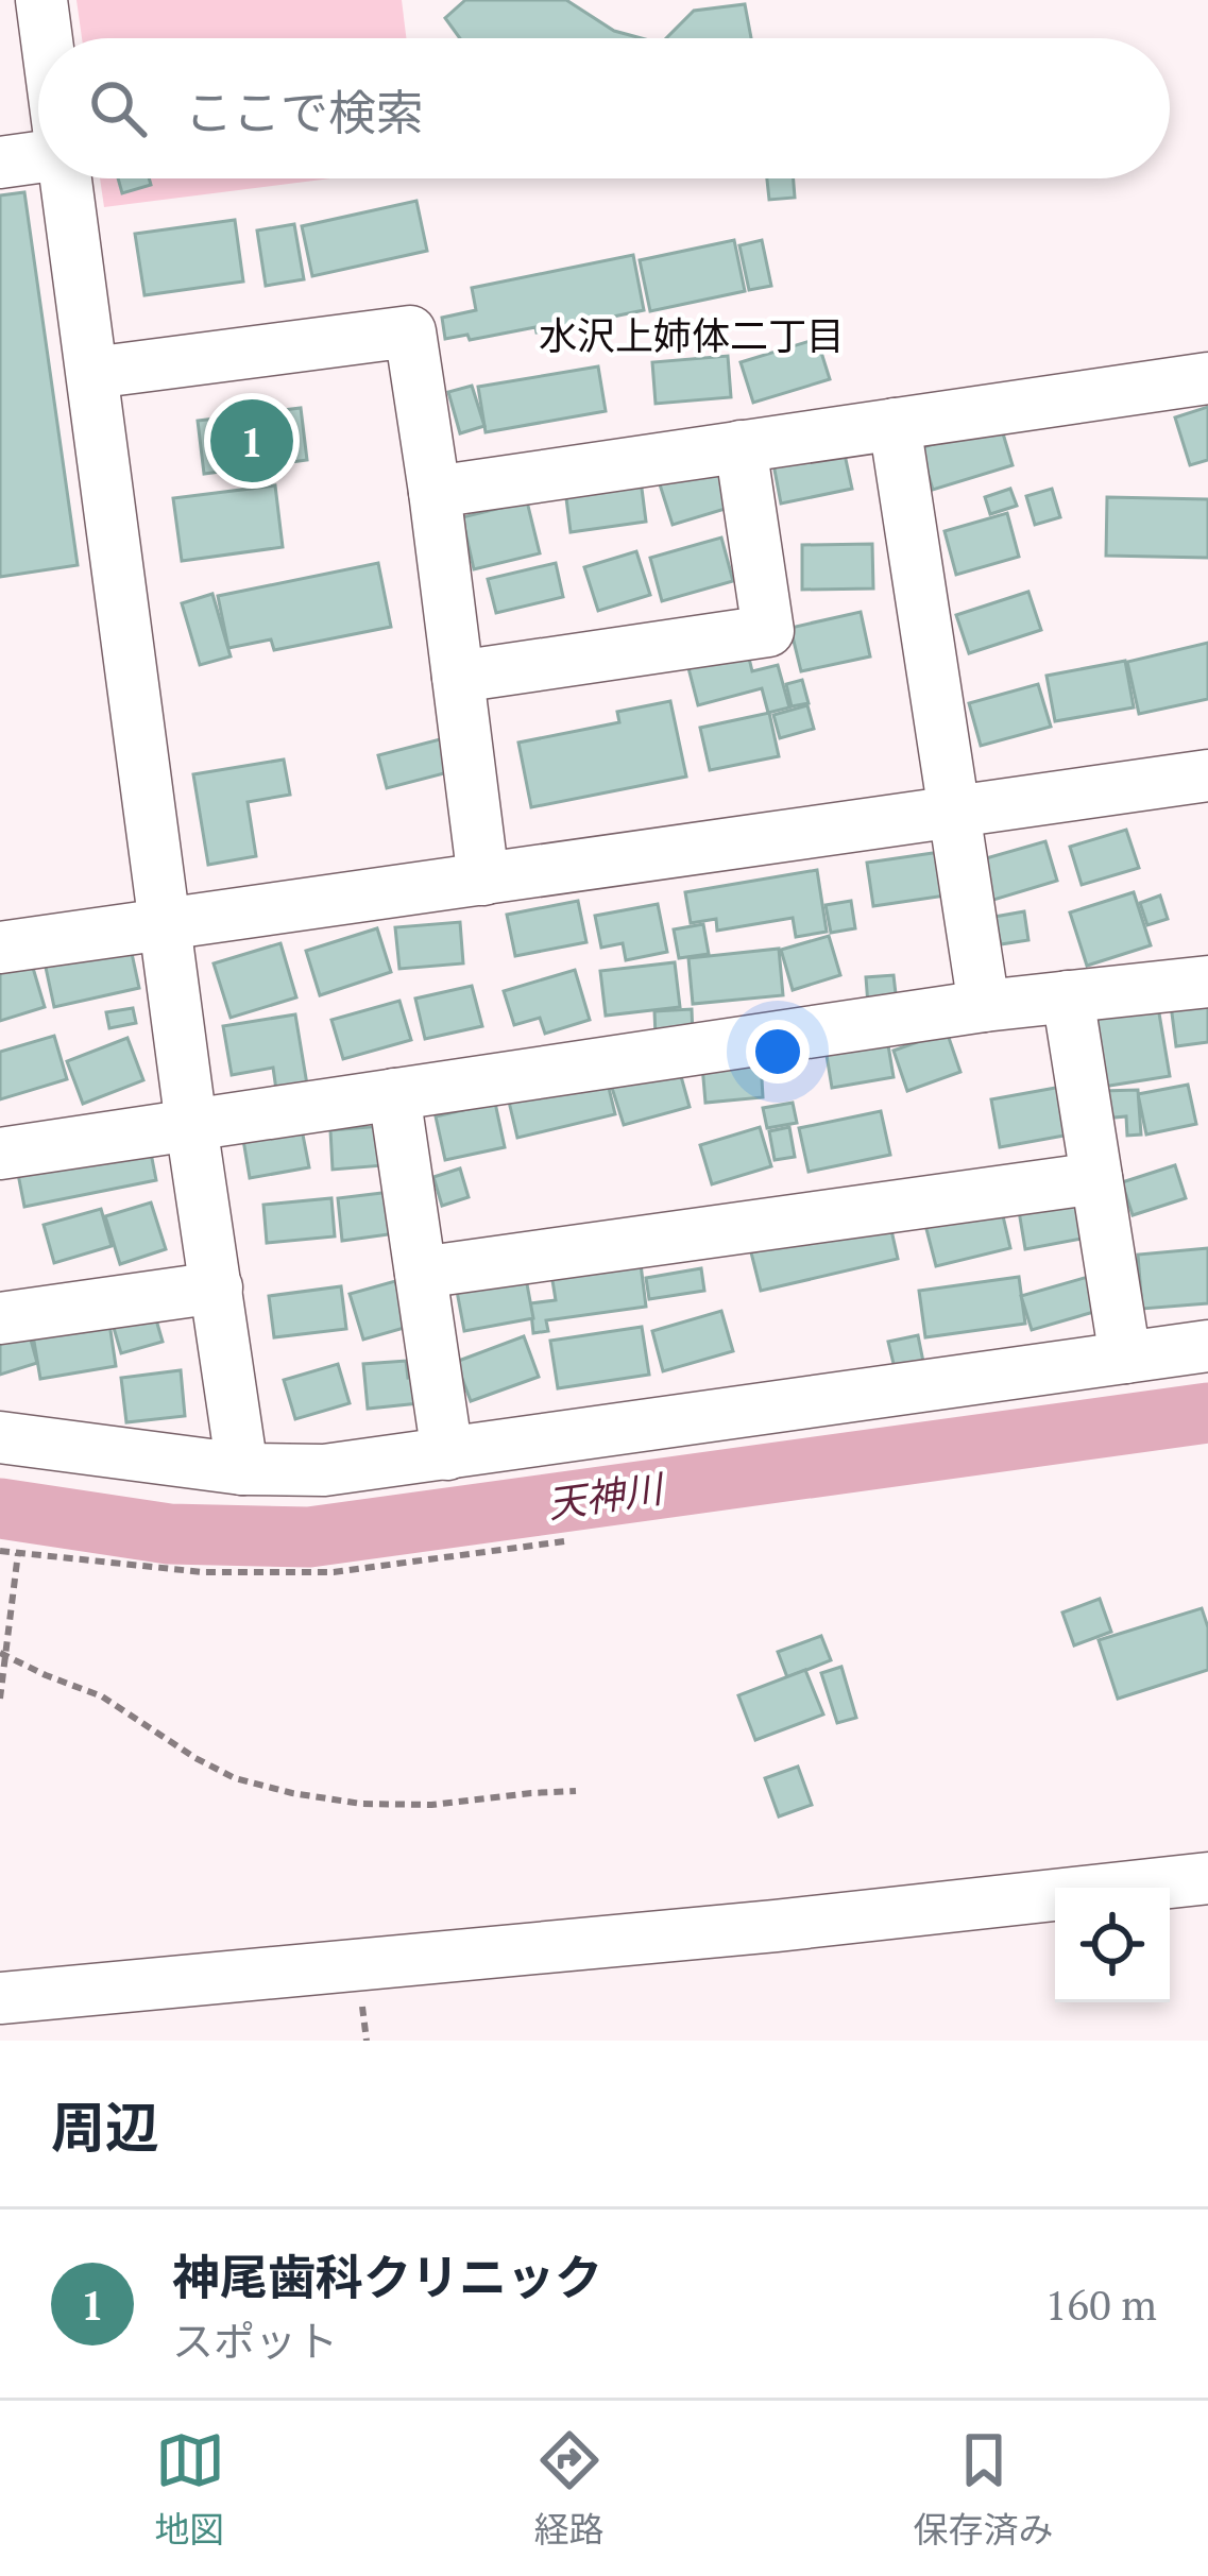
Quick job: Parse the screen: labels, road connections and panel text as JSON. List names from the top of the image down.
{
  "districts": ["水沢上姉体二丁目"],
  "water": ["天神川"],
  "page": {
    "search": "ここで検索",
    "pins": "1",
    "heading": "周辺",
    "list": [
      {
        "mark": "1",
        "name": "神尾歯科クリニック",
        "note": "スポット",
        "value": "160 m"
      }
    ],
    "nav": ["地図", "経路", "保存済み"]
  }
}
